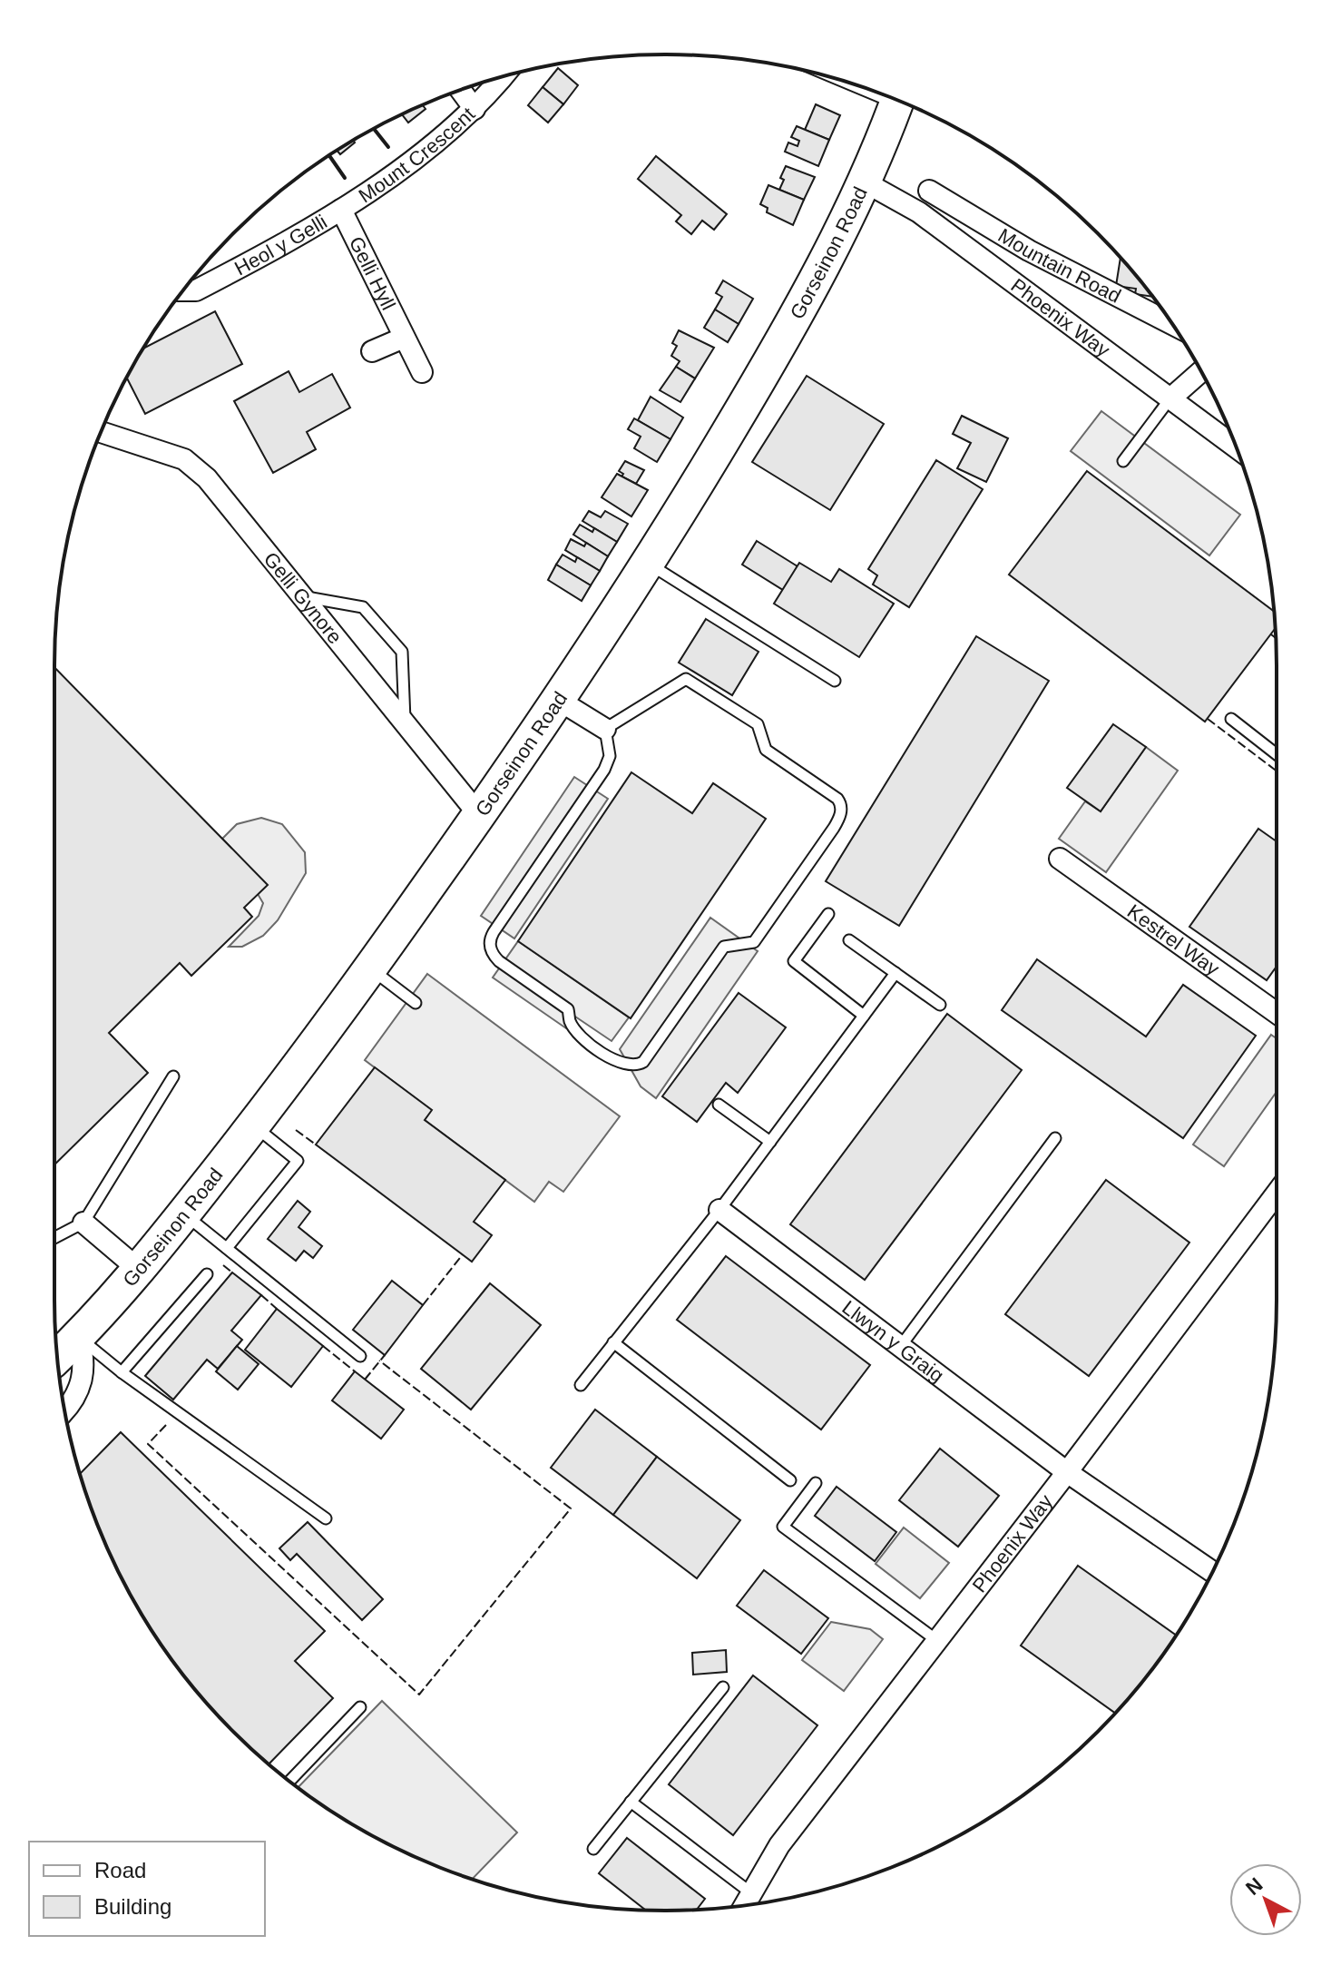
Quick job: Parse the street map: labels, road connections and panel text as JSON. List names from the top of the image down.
{
  "streets": {
    "main road": ["Gorseinon Road"],
    "street": [
      "Mount Crescent",
      "Heol y Gelli",
      "Mountain Road",
      "Gelli Hyll",
      "Phoenix Way",
      "Gelli Gynore",
      "Kestrel Way",
      "Llwyn y Graig"
    ]
  },
  "crossings": [
    ["Mount Crescent", "Heol y Gelli"],
    ["Mount Crescent", "Gelli Hyll"],
    ["Heol y Gelli", "Gelli Hyll"],
    ["Gorseinon Road", "Phoenix Way"],
    ["Gorseinon Road", "Gelli Gynore"],
    ["Phoenix Way", "Llwyn y Graig"]
  ],
  "legend": ["Road", "Building"],
  "north": "top left"
}
